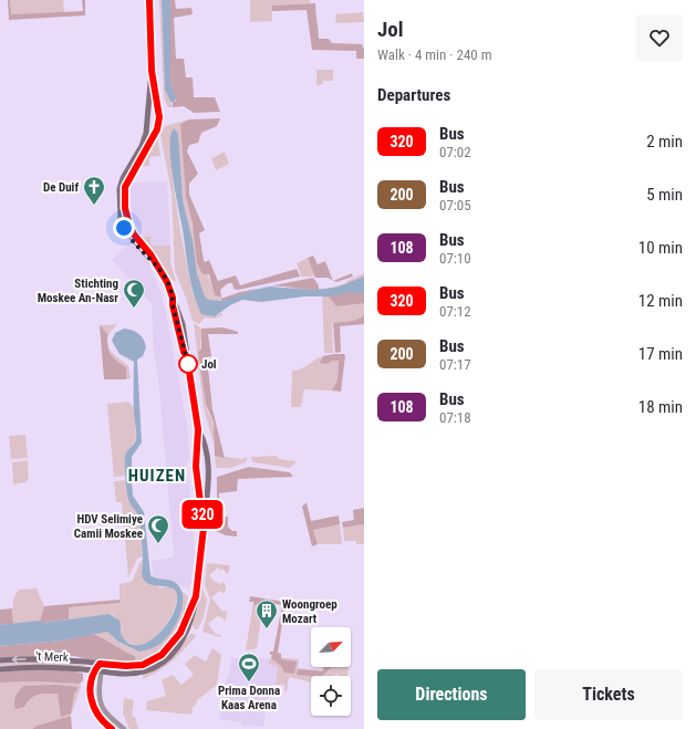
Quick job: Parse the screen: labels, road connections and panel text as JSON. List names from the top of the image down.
{
  "streets": {
    "main road": ["'t Merk"]
  },
  "districts": ["HUIZEN"],
  "places": {
    "church": ["De Duif"],
    "mosque": ["Stichting Moskee An-Nasr", "HDV Selimiye Camii Moskee"],
    "other": ["Jol"],
    "building": ["Woongroep Mozart"],
    "sports": ["Prima Donna Kaas Arena"]
  },
  "lines": ["bus line 320"],
  "north": "top right",
  "page": {
    "on_map": "320",
    "heading": [
      ["Jol", "Walk · 4 min · 240 m"],
      "Departures"
    ],
    "list": [
      {
        "mark": "320",
        "name": "Bus",
        "note": "07:02",
        "value": "2 min"
      },
      {
        "mark": "200",
        "name": "Bus",
        "note": "07:05",
        "value": "5 min"
      },
      {
        "mark": "108",
        "name": "Bus",
        "note": "07:10",
        "value": "10 min"
      },
      {
        "mark": "320",
        "name": "Bus",
        "note": "07:12",
        "value": "12 min"
      },
      {
        "mark": "200",
        "name": "Bus",
        "note": "07:17",
        "value": "17 min"
      },
      {
        "mark": "108",
        "name": "Bus",
        "note": "07:18",
        "value": "18 min"
      }
    ],
    "buttons": ["Directions", "Tickets"]
  }
}
